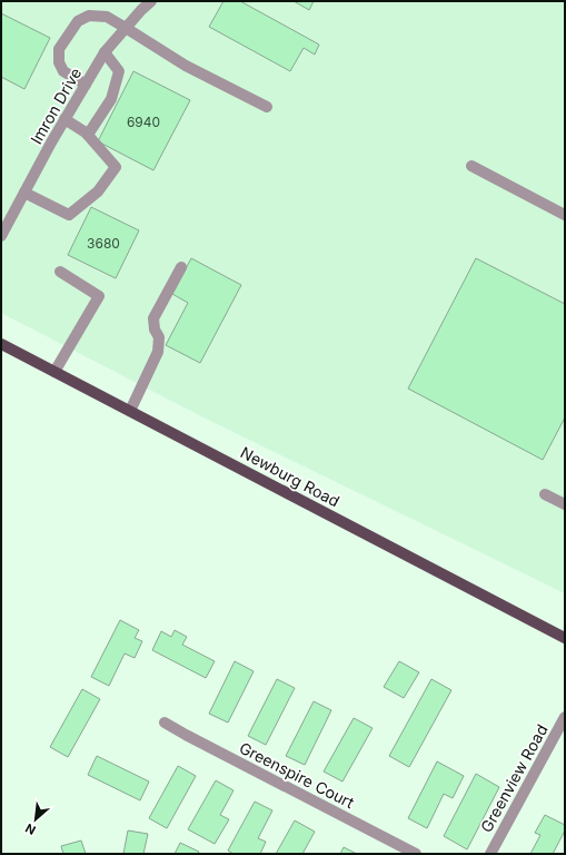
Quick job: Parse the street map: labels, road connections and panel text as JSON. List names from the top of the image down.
{
  "streets": {
    "main road": ["Newburg Road"],
    "street": ["Imron Drive", "Greenspire Court", "Greenview Road"]
  },
  "house_numbers": ["6940", "3680"],
  "north": "bottom left"
}
